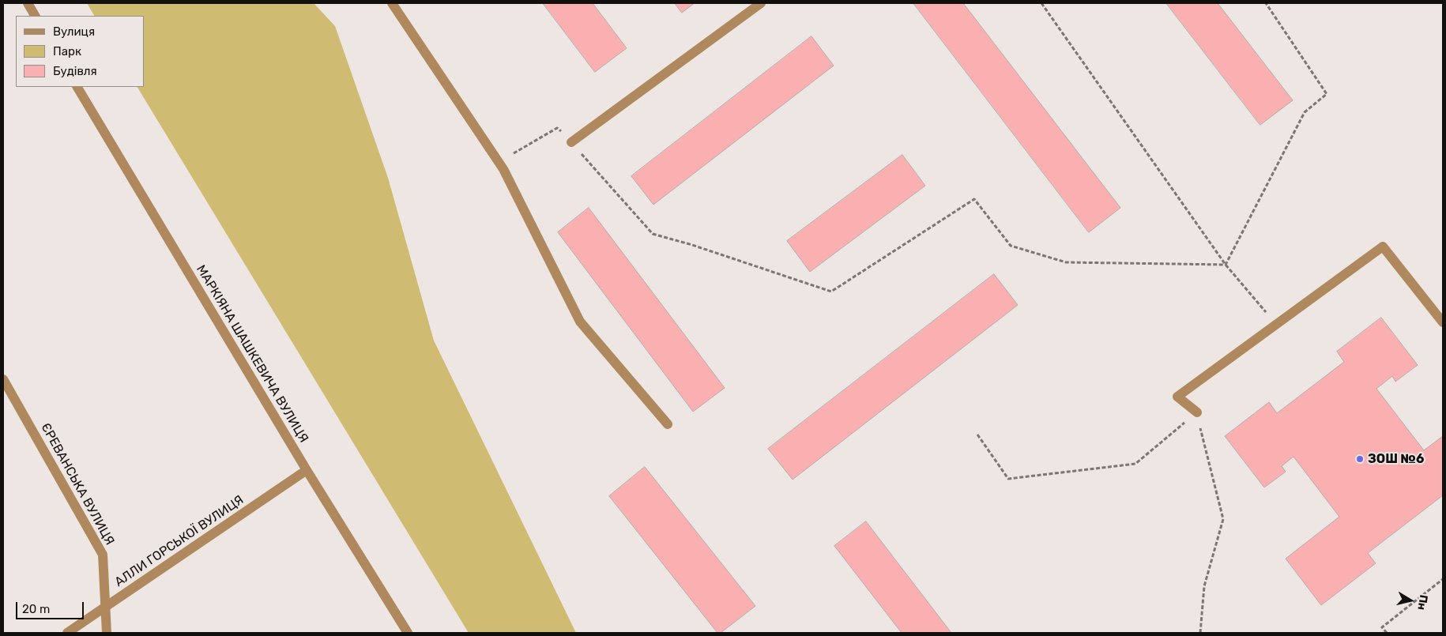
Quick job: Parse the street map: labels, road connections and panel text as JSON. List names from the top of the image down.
{
  "streets": {
    "street": ["МАРКІЯНА ШАШКЕВИЧА ВУЛИЦЯ", "ЄРЕВАНСЬКА ВУЛИЦЯ", "АЛЛИ ГОРСЬКОЇ ВУЛИЦЯ"]
  },
  "crossings": [
    ["МАРКІЯНА ШАШКЕВИЧА ВУЛИЦЯ", "АЛЛИ ГОРСЬКОЇ ВУЛИЦЯ"],
    ["ЄРЕВАНСЬКА ВУЛИЦЯ", "АЛЛИ ГОРСЬКОЇ ВУЛИЦЯ"]
  ],
  "places": ["ЗОШ №6"],
  "legend": ["Вулиця", "Парк", "Будівля"],
  "scale_bar": "20 m",
  "north": "right"
}
